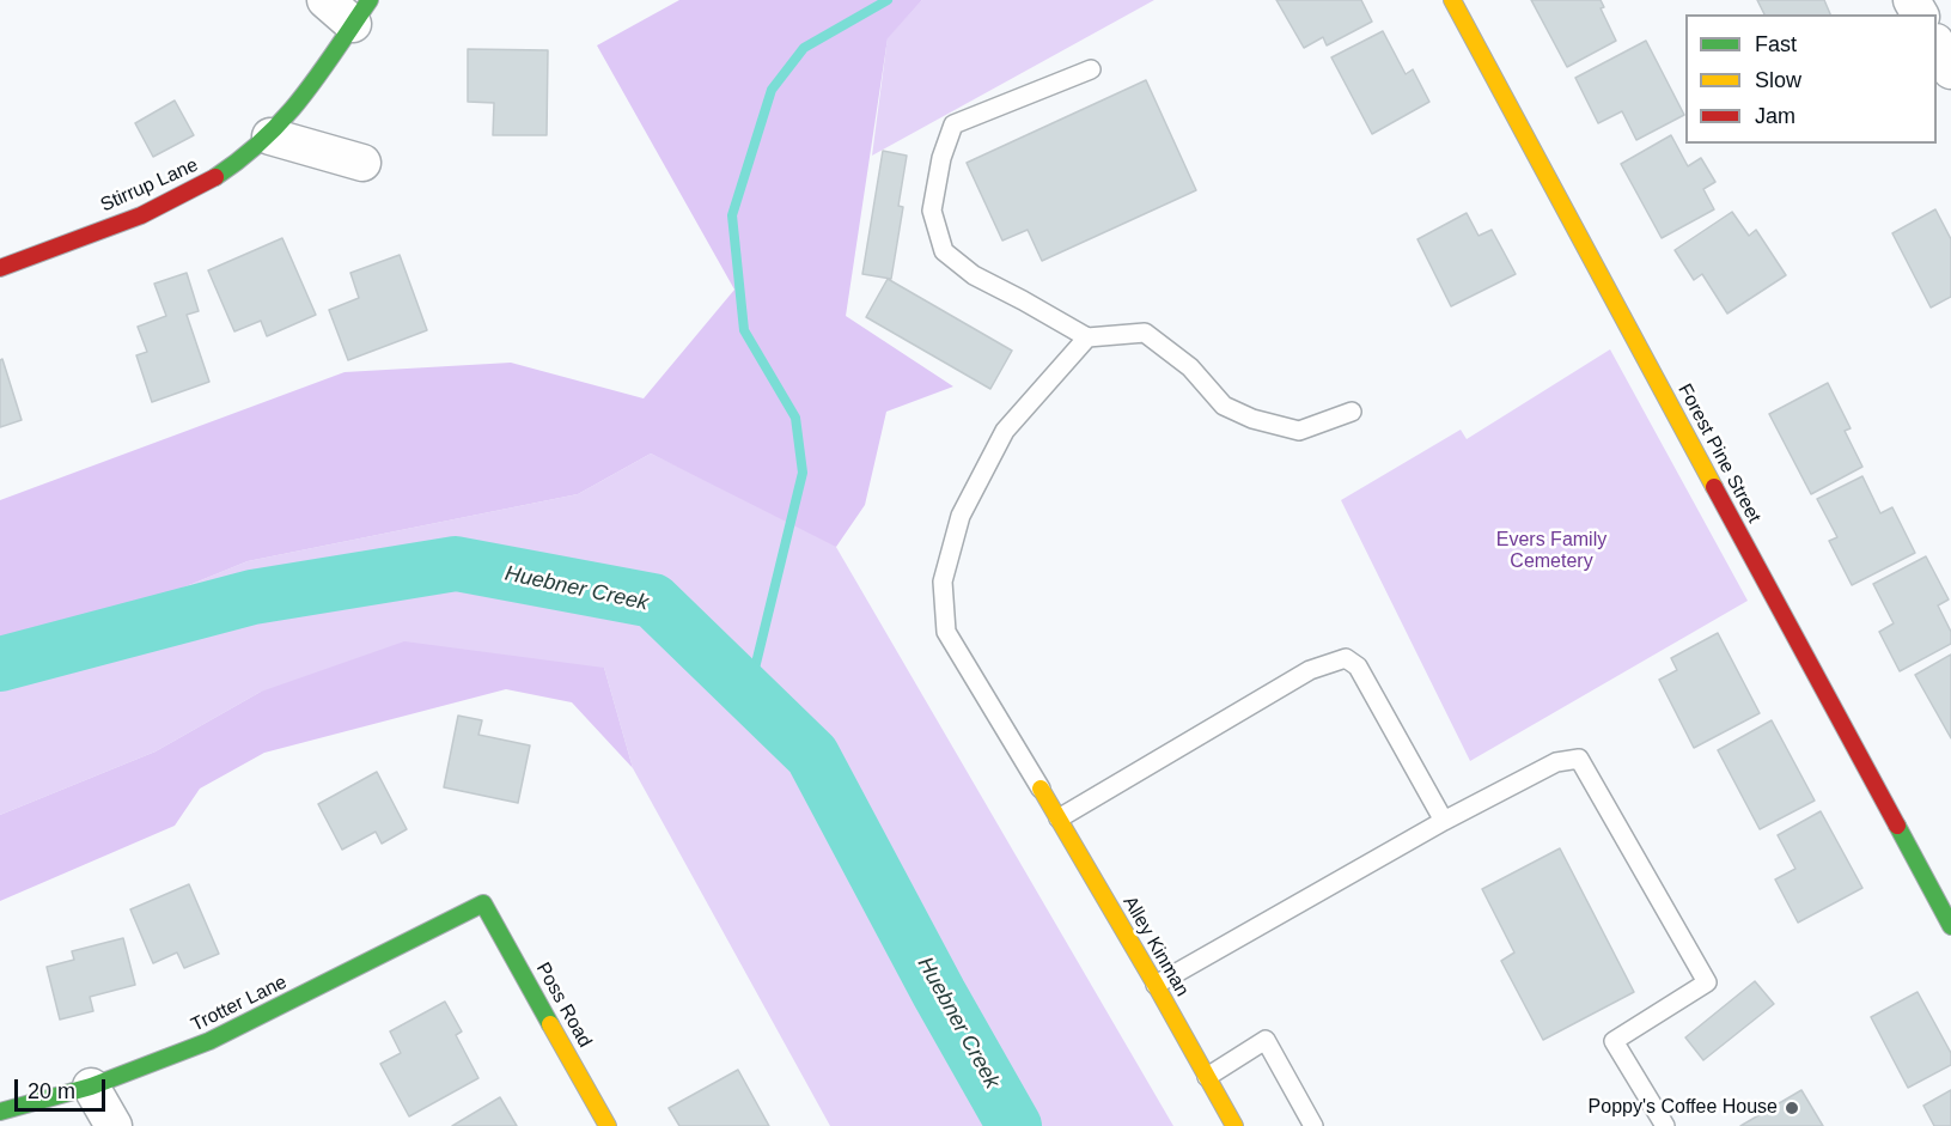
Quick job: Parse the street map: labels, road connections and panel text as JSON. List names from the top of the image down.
{
  "streets": {
    "street": [
      "Stirrup Lane",
      "Forest Pine Street",
      "Alley Kinman",
      "Trotter Lane",
      "Poss Road"
    ]
  },
  "crossings": [
    ["Trotter Lane", "Poss Road"]
  ],
  "water": ["Huebner Creek"],
  "parks": ["Evers Family Cemetery"],
  "places": ["Poppy's Coffee House"],
  "legend": ["Fast", "Slow", "Jam"],
  "scale_bar": "20 m"
}
